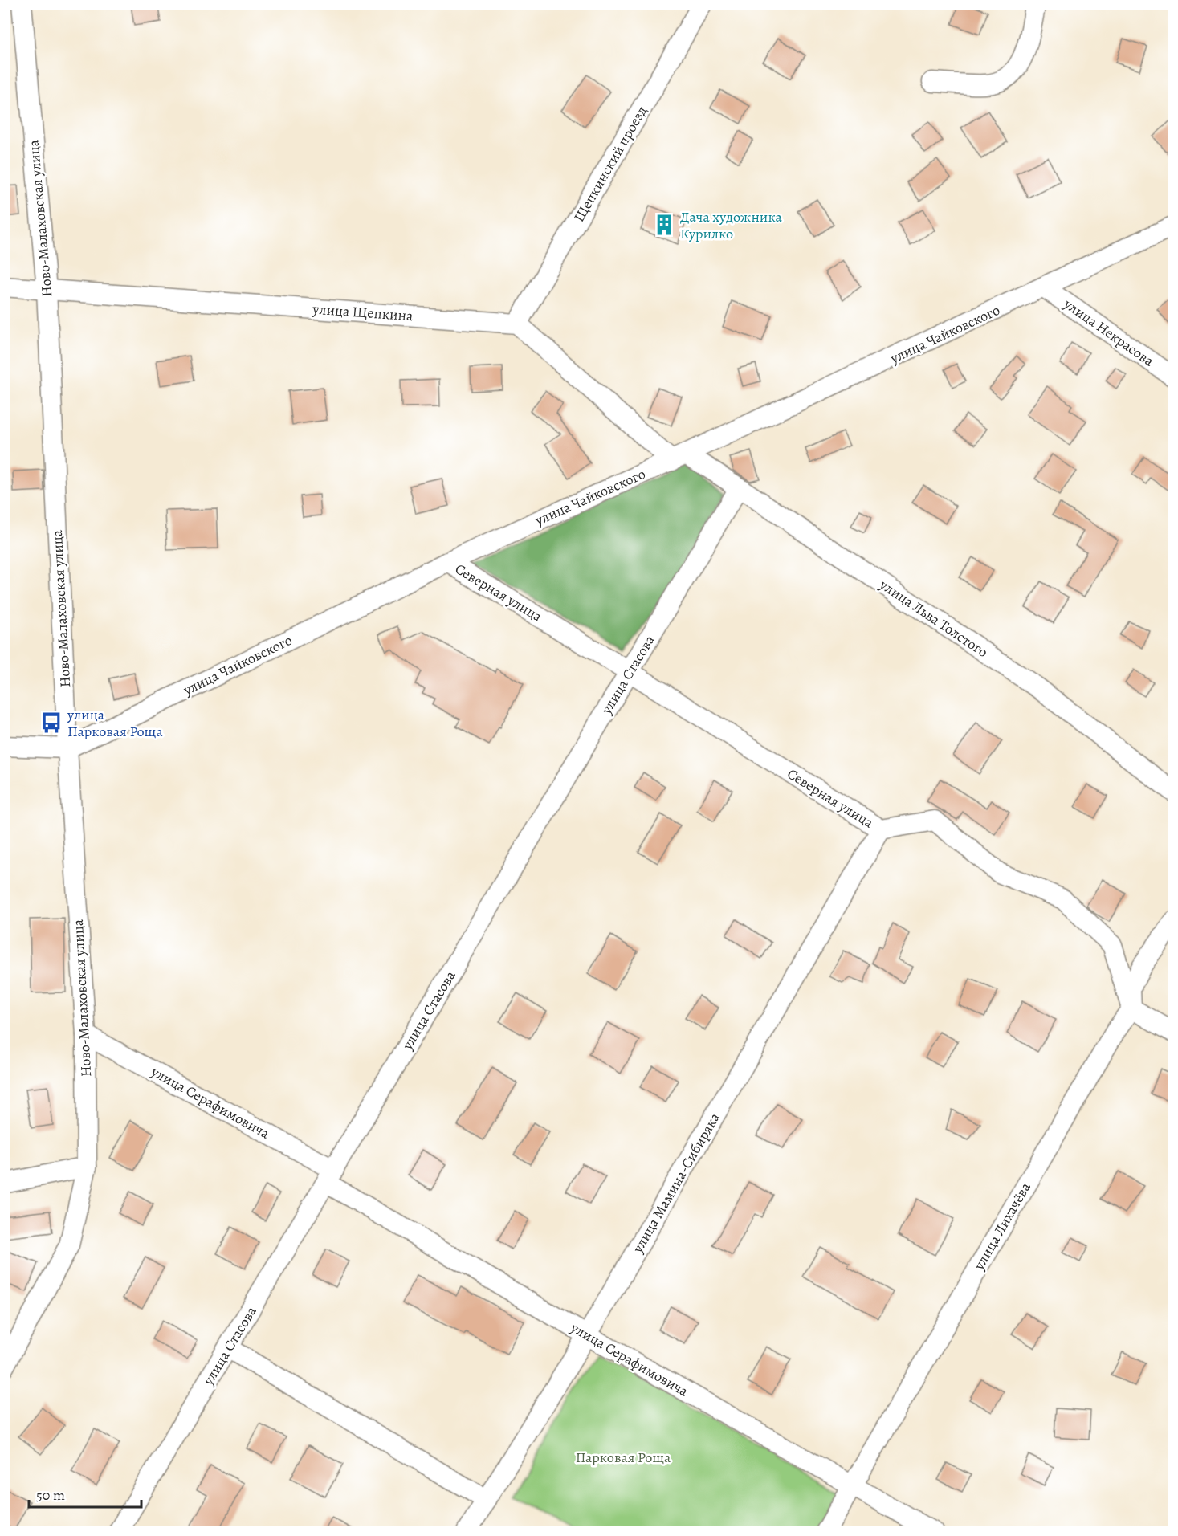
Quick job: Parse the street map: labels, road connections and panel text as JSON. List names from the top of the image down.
{
  "streets": {
    "street": [
      "Щепкинский проезд",
      "Ново-Малаховская улица",
      "улица Щепкина",
      "улица Некрасова",
      "улица Чайковского",
      "Северная улица",
      "улица Льва Толстого",
      "улица Стасова",
      "улица Серафимовича",
      "улица Мамина-Сибиряка",
      "улица Лихачёва"
    ]
  },
  "crossings": [
    ["Щепкинский проезд", "улица Щепкина"],
    ["Ново-Малаховская улица", "улица Щепкина"],
    ["Ново-Малаховская улица", "улица Чайковского"],
    ["Ново-Малаховская улица", "улица Серафимовича"],
    ["улица Некрасова", "улица Чайковского"],
    ["улица Чайковского", "Северная улица"],
    ["улица Чайковского", "улица Льва Толстого"],
    ["Северная улица", "улица Стасова"],
    ["Северная улица", "улица Мамина-Сибиряка"],
    ["Северная улица", "улица Лихачёва"],
    ["улица Льва Толстого", "улица Стасова"],
    ["улица Стасова", "улица Серафимовича"],
    ["улица Серафимовича", "улица Мамина-Сибиряка"],
    ["улица Серафимовича", "улица Лихачёва"]
  ],
  "parks": ["Парковая Роща"],
  "places": {
    "building": ["Дача художника Курилко"],
    "bus stop": ["улица Парковая Роща"]
  },
  "scale_bar": "50 m"
}
